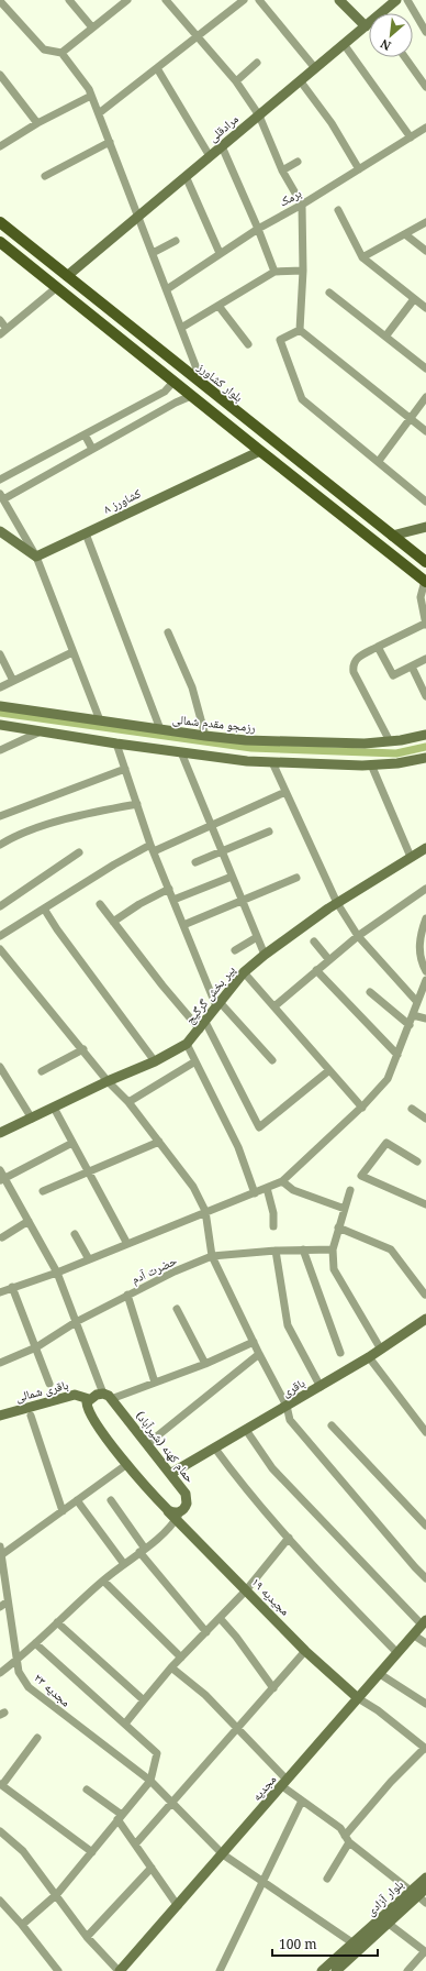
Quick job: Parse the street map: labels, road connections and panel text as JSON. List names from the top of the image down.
{
  "streets": {
    "main road": ["بلوار کشاورز"],
    "street": [
      "مرادقلی",
      "برمک",
      "کشاورز ۸",
      "رزمجو مقدم شمالی",
      "پیر بخش گرگیج",
      "حضرت آدم",
      "باقری",
      "باقری شمالی",
      "حمام کهنه (شیرآباد)",
      "مجیدیه ۱۹",
      "مجدیه ۲۳",
      "مجدیه",
      "بلوار آزادی"
    ]
  },
  "crossings": [
    ["مرادقلی", "بلوار کشاورز"],
    ["باقری", "حمام کهنه (شیرآباد)"],
    ["حمام کهنه (شیرآباد)", "مجیدیه ۱۹"],
    ["مجیدیه ۱۹", "مجدیه"],
    ["مجدیه ۲۳", "مجدیه"],
    ["مجدیه ۲۳", "بلوار آزادی"]
  ],
  "scale_bar": "100 m",
  "north": "bottom left"
}
